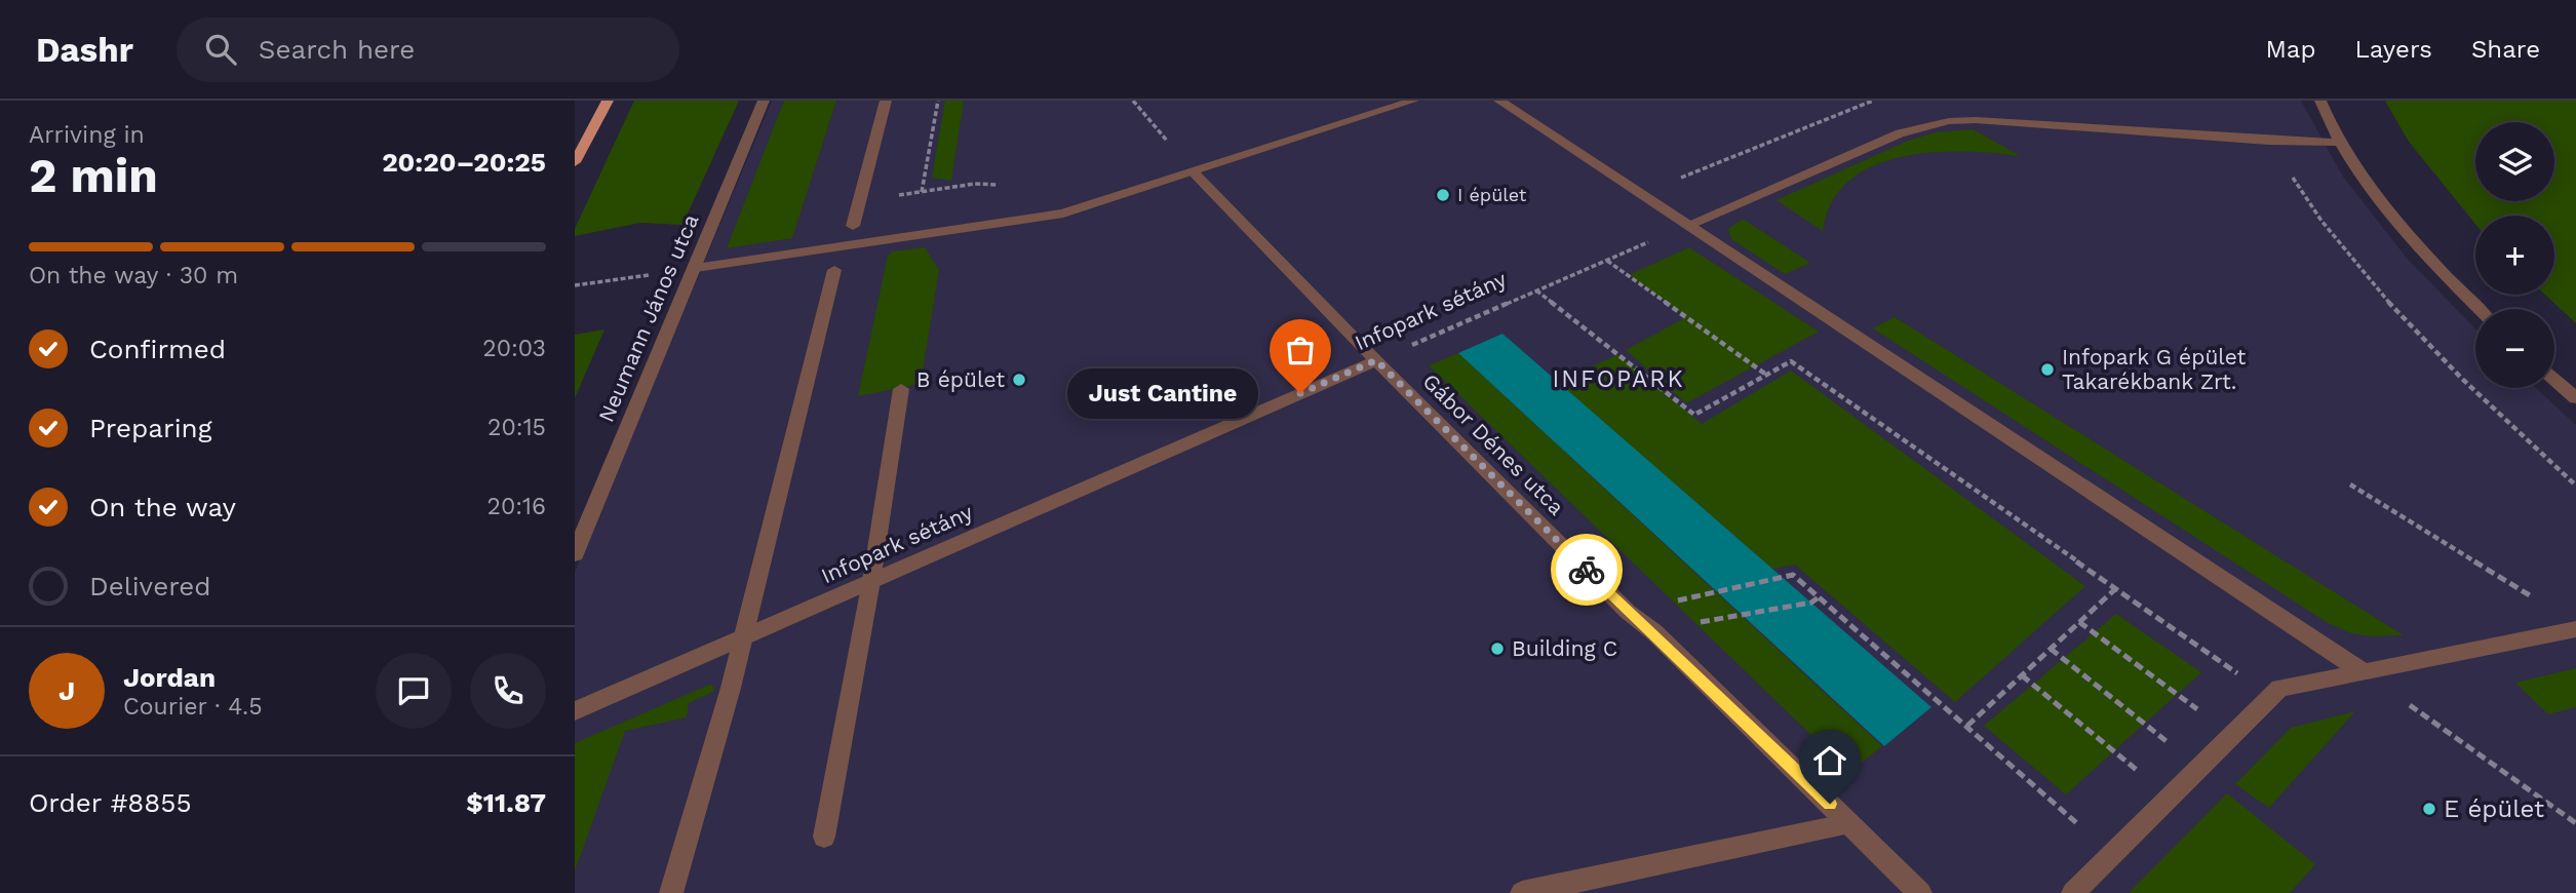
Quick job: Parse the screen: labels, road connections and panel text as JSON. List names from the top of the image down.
{
  "streets": {
    "street": ["Infopark sétány", "Neumann János utca", "Gábor Dénes utca"]
  },
  "crossings": [
    ["Infopark sétány", "Gábor Dénes utca"]
  ],
  "districts": ["INFOPARK"],
  "places": [
    "I épület",
    "Infopark G épület Takarékbank Zrt.",
    "B épület",
    "Just Cantine",
    "Building C",
    "E épület"
  ],
  "page": {
    "header": "Dashr",
    "search": "Search here",
    "nav": ["Map", "Layers", "Share"],
    "heading": ["2 min", "Arriving in", "20:20–20:25"],
    "panel": [
      "Jordan",
      "Courier · 4.5",
      "Order #8855",
      "$11.87"
    ],
    "map_buttons": ["+", "−"],
    "bar": "On the way · 30 m",
    "list": [
      ["Confirmed", "20:03"],
      ["Preparing", "20:15"],
      ["On the way", "20:16"],
      "Delivered"
    ],
    "bubble": "Just Cantine",
    "round": "J"
  }
}
